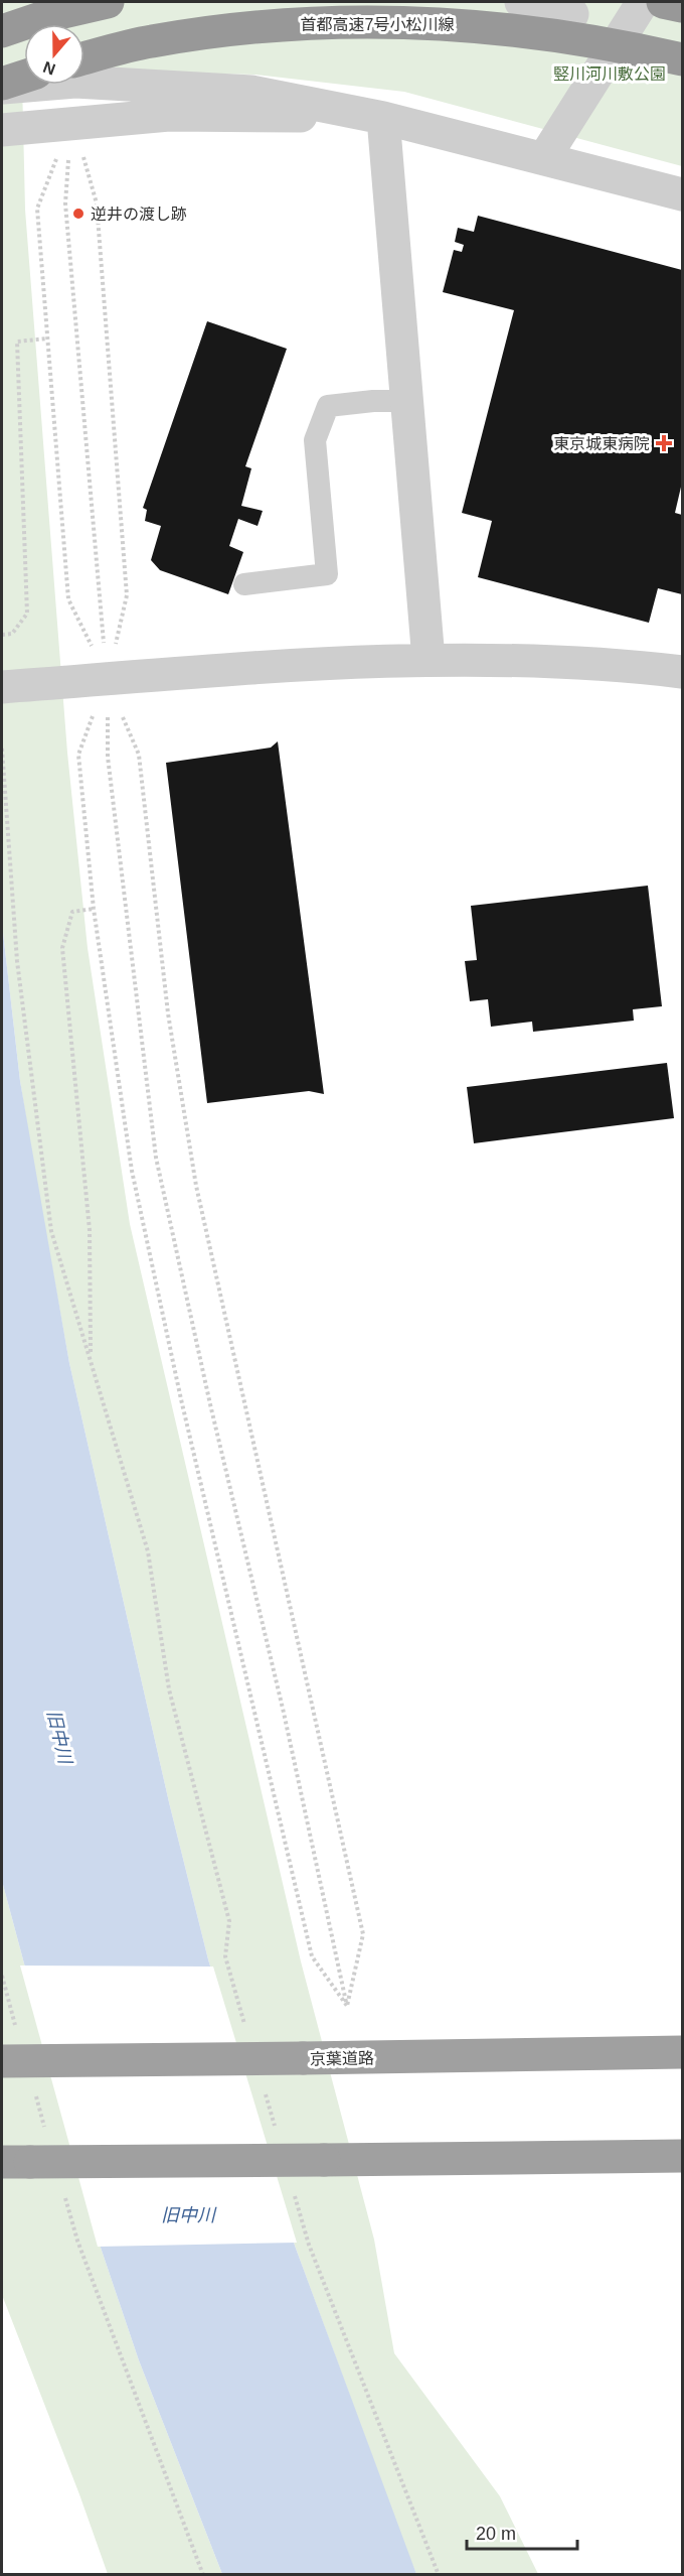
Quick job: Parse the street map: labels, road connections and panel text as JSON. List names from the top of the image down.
{
  "streets": {
    "highway": ["首都高速7号小松川線", "京葉道路"]
  },
  "water": ["旧中川"],
  "parks": ["竪川河川敷公園"],
  "places": {
    "other": ["逆井の渡し跡"],
    "health": ["東京城東病院"]
  },
  "scale_bar": "20 m",
  "north": "bottom"
}
